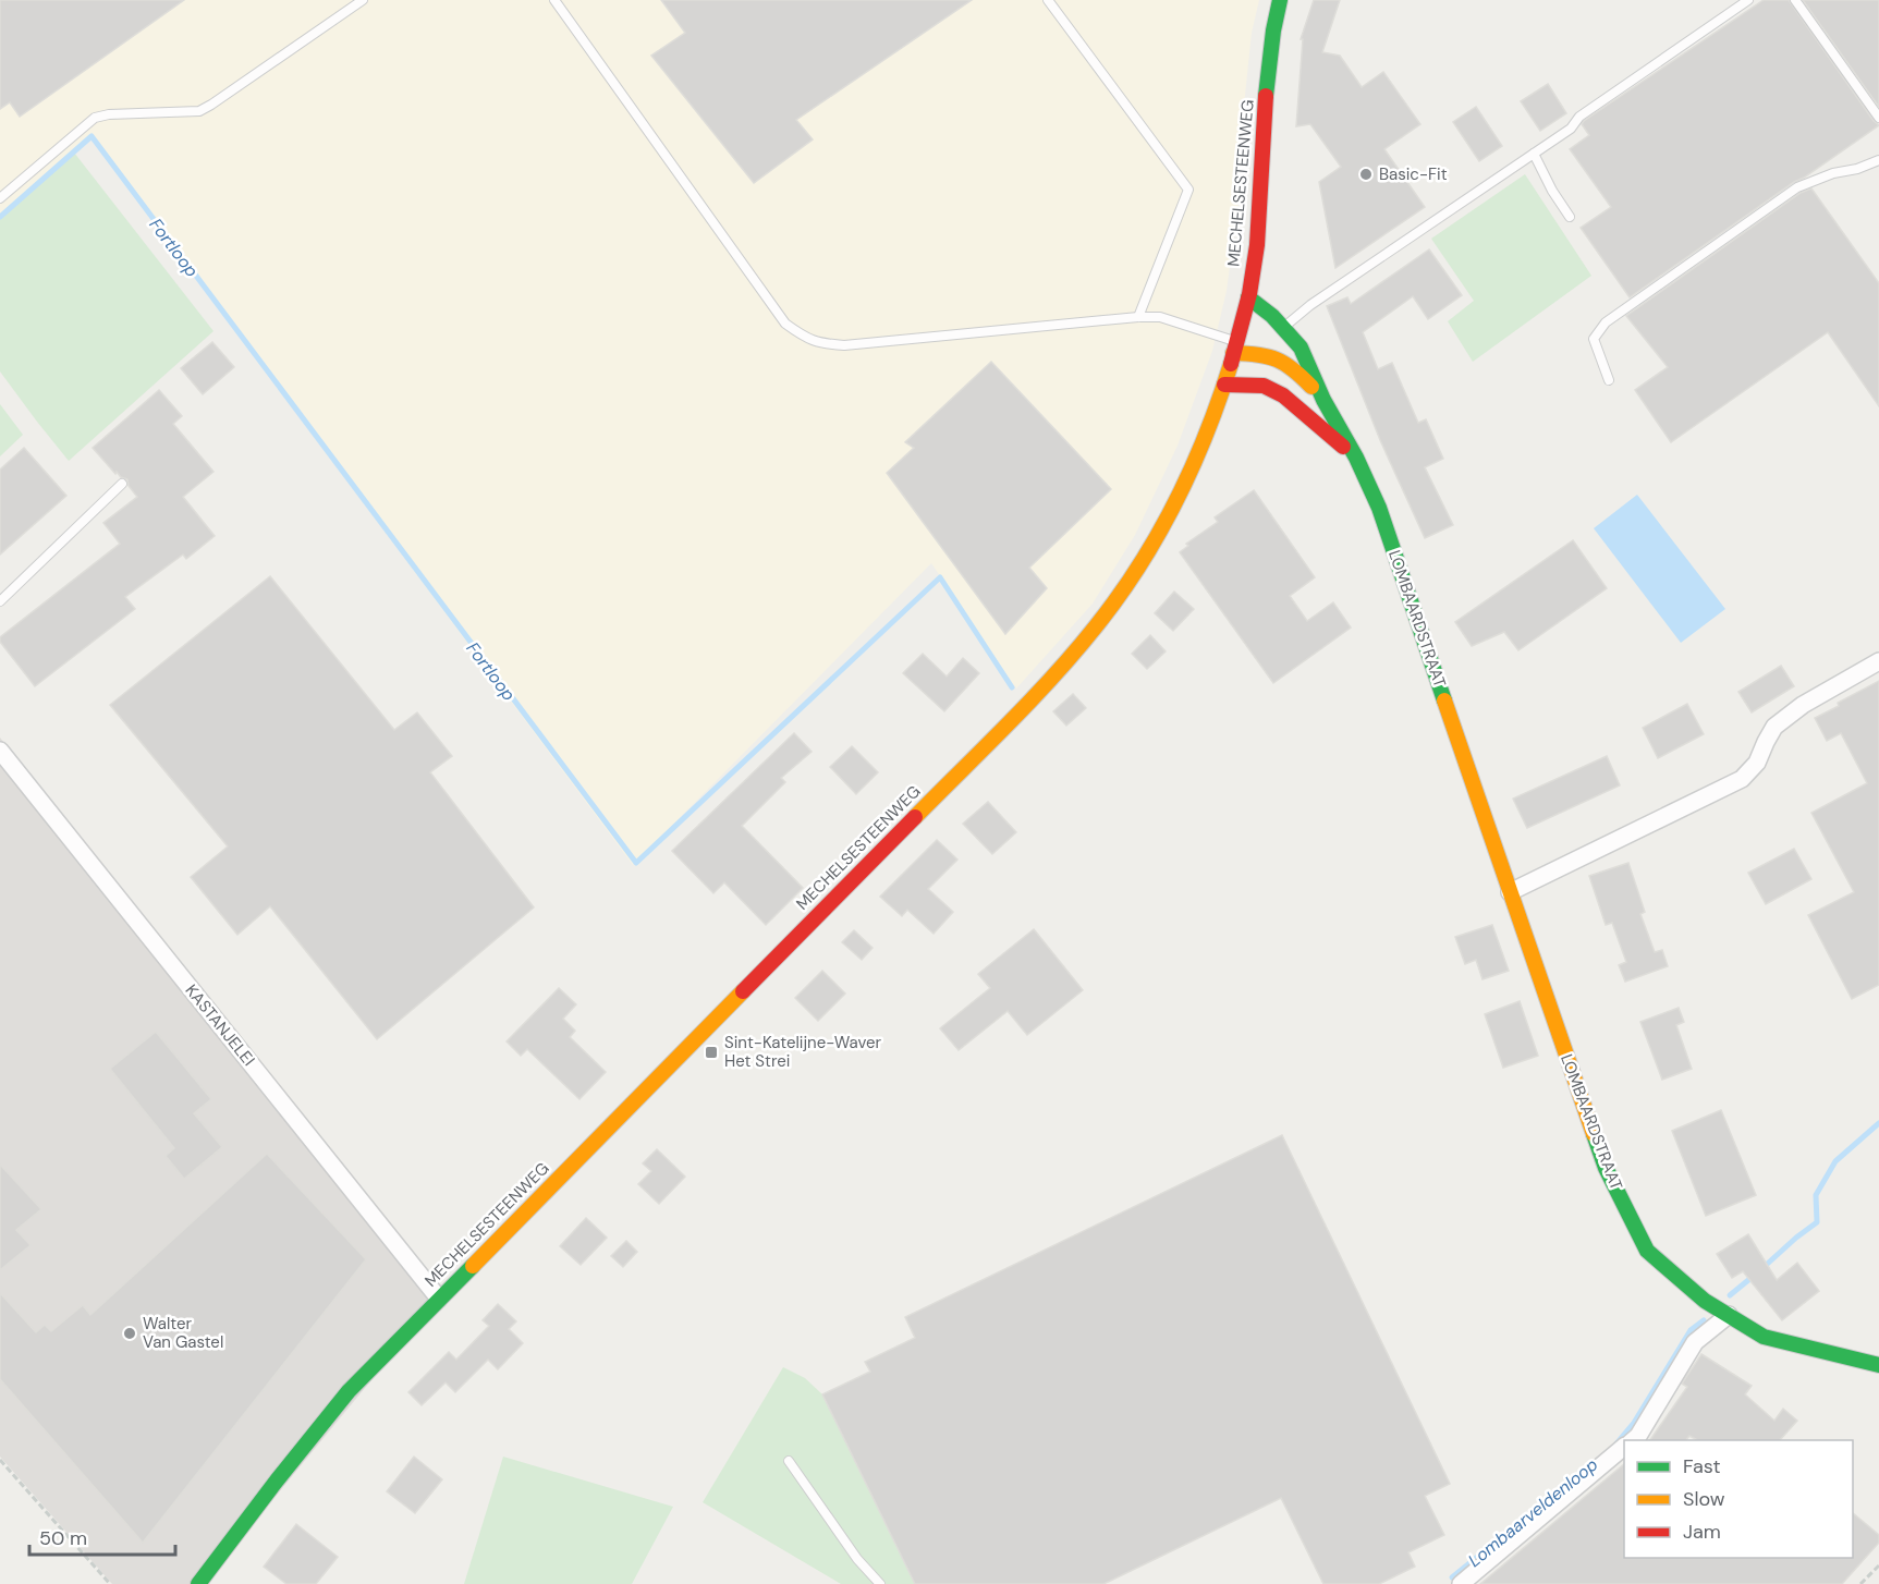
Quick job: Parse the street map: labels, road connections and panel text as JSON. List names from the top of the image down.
{
  "streets": {
    "street": ["MECHELSESTEENWEG", "LOMBAARDSTRAAT", "KASTANJELEI"]
  },
  "crossings": [
    ["MECHELSESTEENWEG", "LOMBAARDSTRAAT"],
    ["MECHELSESTEENWEG", "KASTANJELEI"]
  ],
  "water": ["Fortloop", "Lombaarveldenloop"],
  "places": {
    "other": ["Basic-Fit", "Walter Van Gastel"],
    "transit": ["Sint-Katelijne-Waver Het Strei"]
  },
  "legend": ["Fast", "Slow", "Jam"],
  "scale_bar": "50 m"
}
